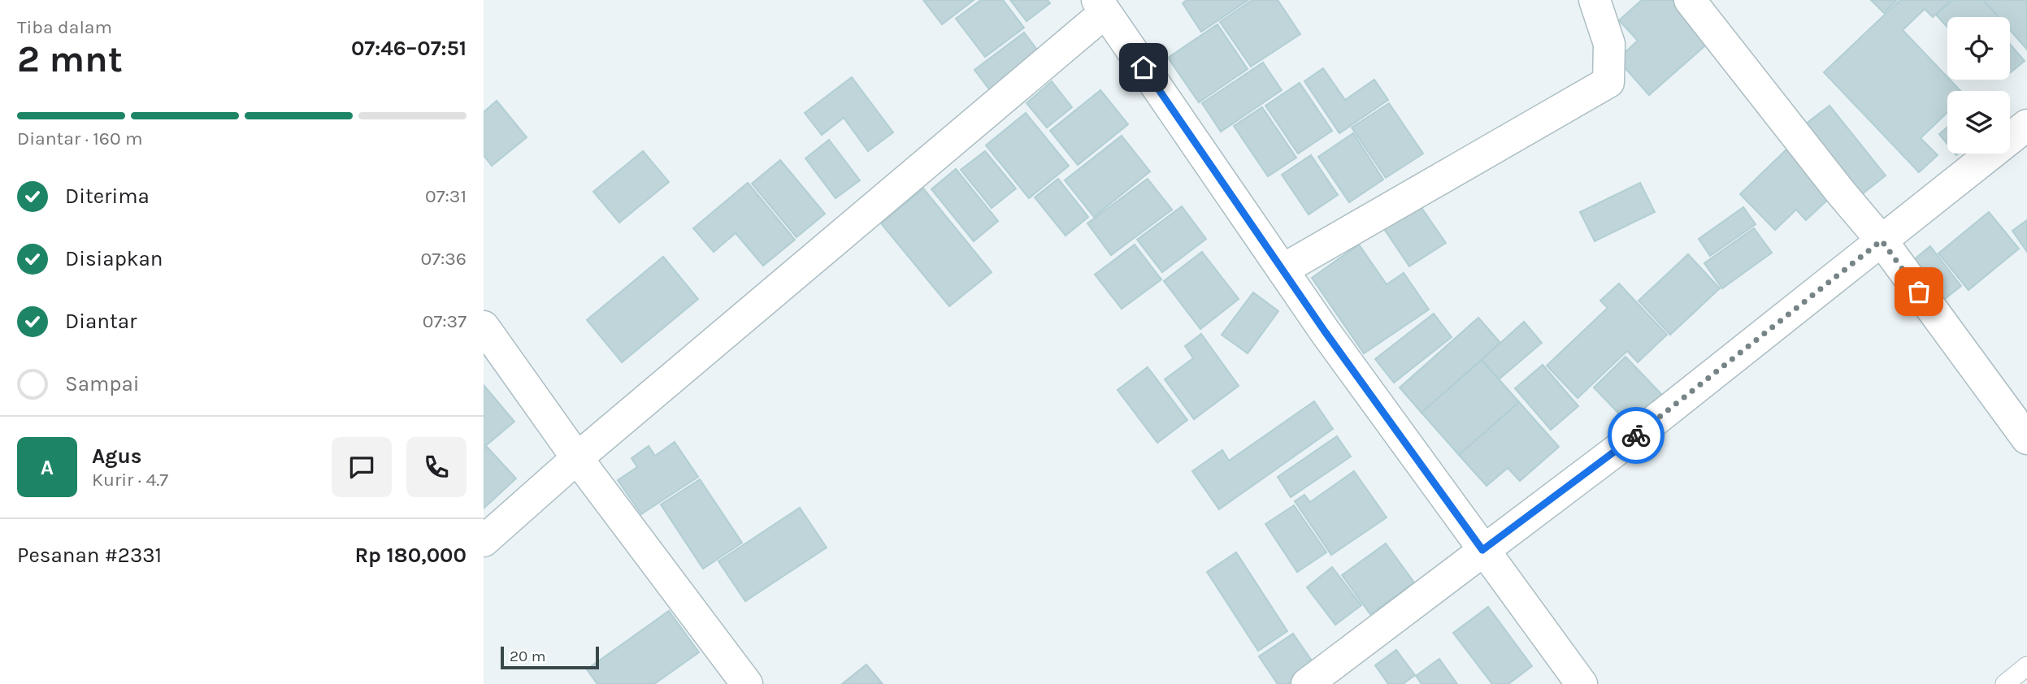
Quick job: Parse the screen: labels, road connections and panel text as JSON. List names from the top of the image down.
{
  "scale_bar": "20 m",
  "page": {
    "heading": ["2 mnt", "Tiba dalam", "07:46–07:51"],
    "panel": [
      "Agus",
      "Kurir · 4.7",
      "Pesanan #2331",
      "Rp 180,000"
    ],
    "bar": "Diantar · 160 m",
    "list": [
      ["Diterima", "07:31"],
      ["Disiapkan", "07:36"],
      ["Diantar", "07:37"],
      "Sampai"
    ],
    "round": "A",
    "scale": "20 m"
  }
}
